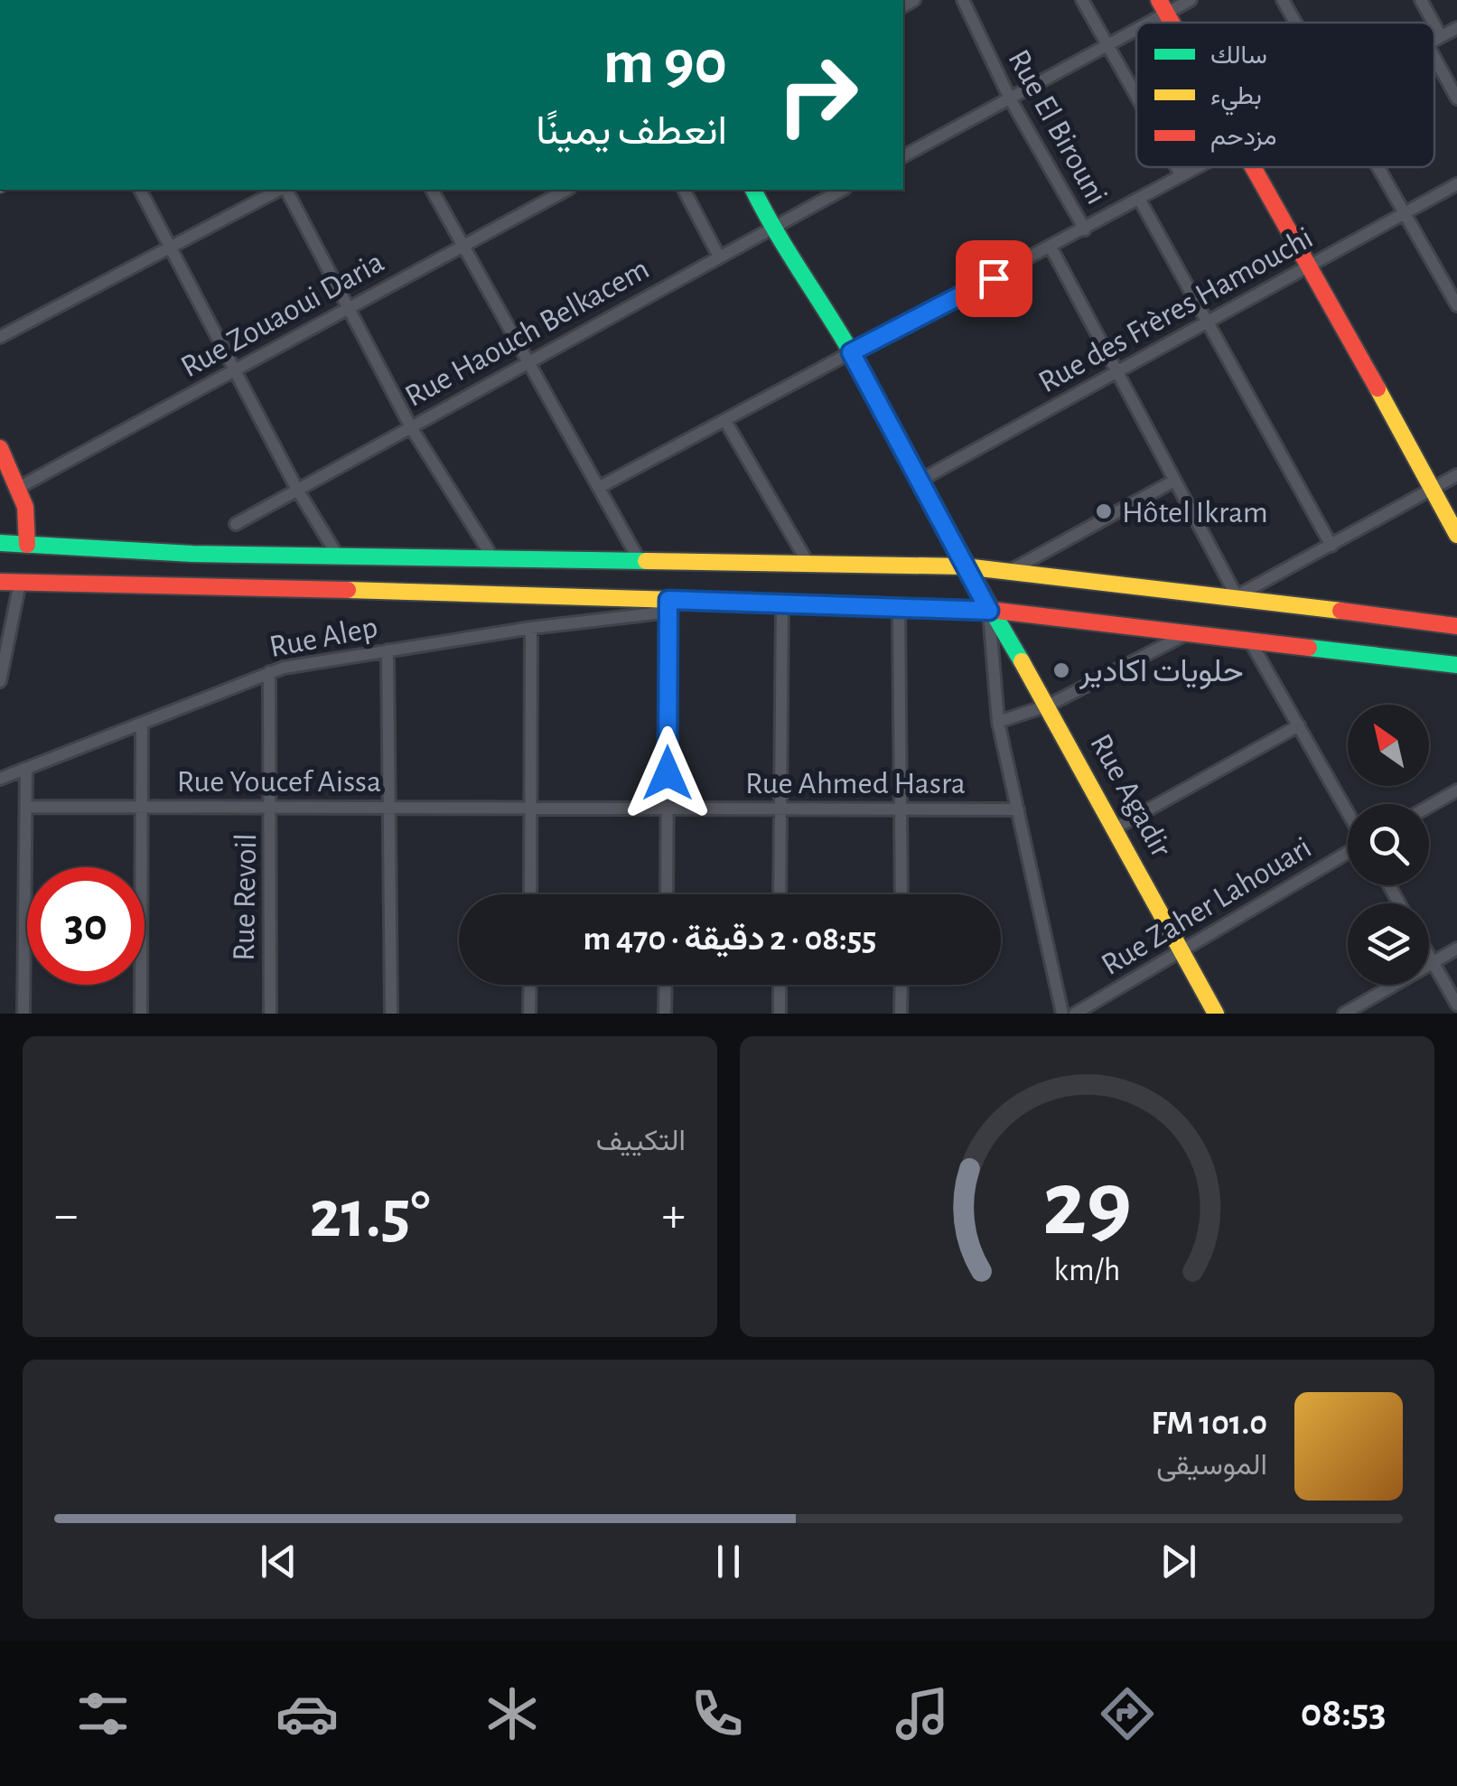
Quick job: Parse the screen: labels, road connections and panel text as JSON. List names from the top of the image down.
{
  "streets": {
    "main road": ["Rue Agadir"],
    "street": [
      "Rue El Birouni",
      "Rue des Frères Hamouchi",
      "Rue Zouaoui Daria",
      "Rue Haouch Belkacem",
      "Rue Alep",
      "Rue Youcef Aissa",
      "Rue Ahmed Hasra",
      "Rue Revoil",
      "Rue Zaher Lahouari"
    ]
  },
  "crossings": [
    ["Rue des Frères Hamouchi", "Rue Agadir"],
    ["Rue Haouch Belkacem", "Rue Agadir"],
    ["Rue Alep", "Rue Revoil"],
    ["Rue Youcef Aissa", "Rue Ahmed Hasra"],
    ["Rue Youcef Aissa", "Rue Revoil"],
    ["Rue Agadir", "Rue Zaher Lahouari"]
  ],
  "places": ["Hôtel Ikram", "حلويات اكادير"],
  "legend": ["سالك", "بطيء", "مزدحم"],
  "north": "top left",
  "page": {
    "turn": ["90 m", "انعطف يمينًا"],
    "limit": "30",
    "trip": "08:55 · 2 دقيقة · 470 m",
    "tile": "التكييف",
    "heat": ["−", "21.5°", "+"],
    "song": ["101.0 FM", "الموسيقى"],
    "tabs": "08:53",
    "gauge": ["29", "km/h"]
  }
}
